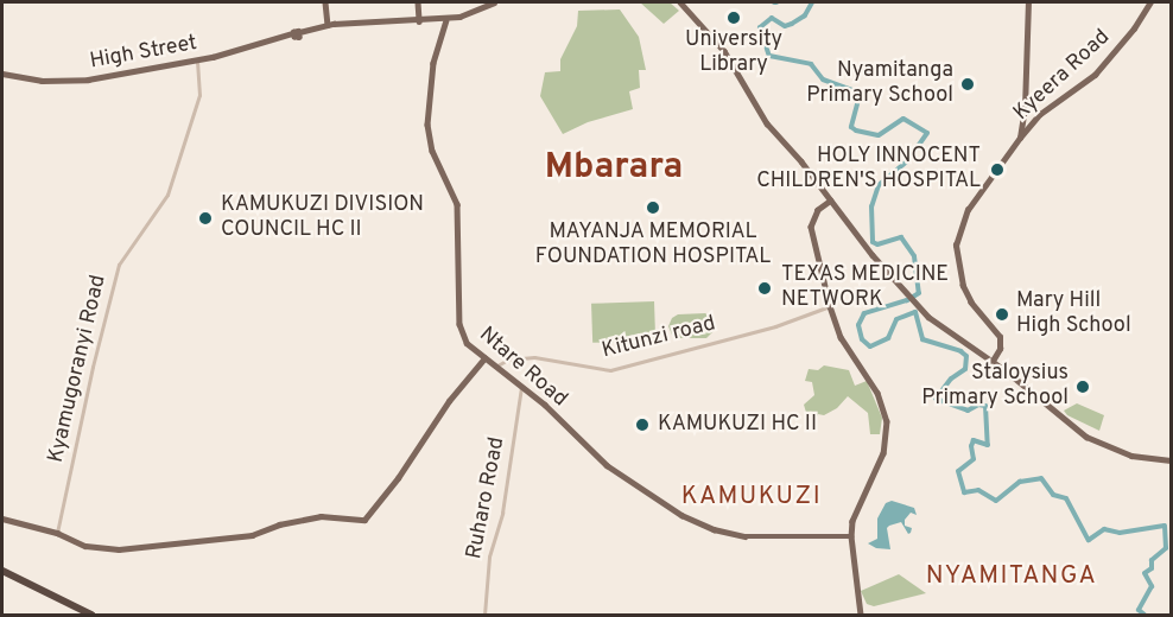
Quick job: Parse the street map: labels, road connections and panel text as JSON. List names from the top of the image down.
{
  "streets": {
    "main road": ["High Street", "Kyeera Road", "Ntare Road"],
    "street": ["Kitunzi road", "Kyamugoranyi Road", "Ruharo Road"]
  },
  "crossings": [
    ["High Street", "Ntare Road"],
    ["High Street", "Kyamugoranyi Road"],
    ["Kitunzi road", "Ntare Road"],
    ["Ntare Road", "Ruharo Road"]
  ],
  "districts": ["Mbarara", "KAMUKUZI", "NYAMITANGA"],
  "places": [
    "University Library",
    "Nyamitanga Primary School",
    "HOLY INNOCENT CHILDREN'S HOSPITAL",
    "MAYANJA MEMORIAL FOUNDATION HOSPITAL",
    "KAMUKUZI DIVISION COUNCIL HC II",
    "TEXAS MEDICINE NETWORK",
    "Mary Hill High School",
    "Staloysius Primary School",
    "KAMUKUZI HC II"
  ]
}
